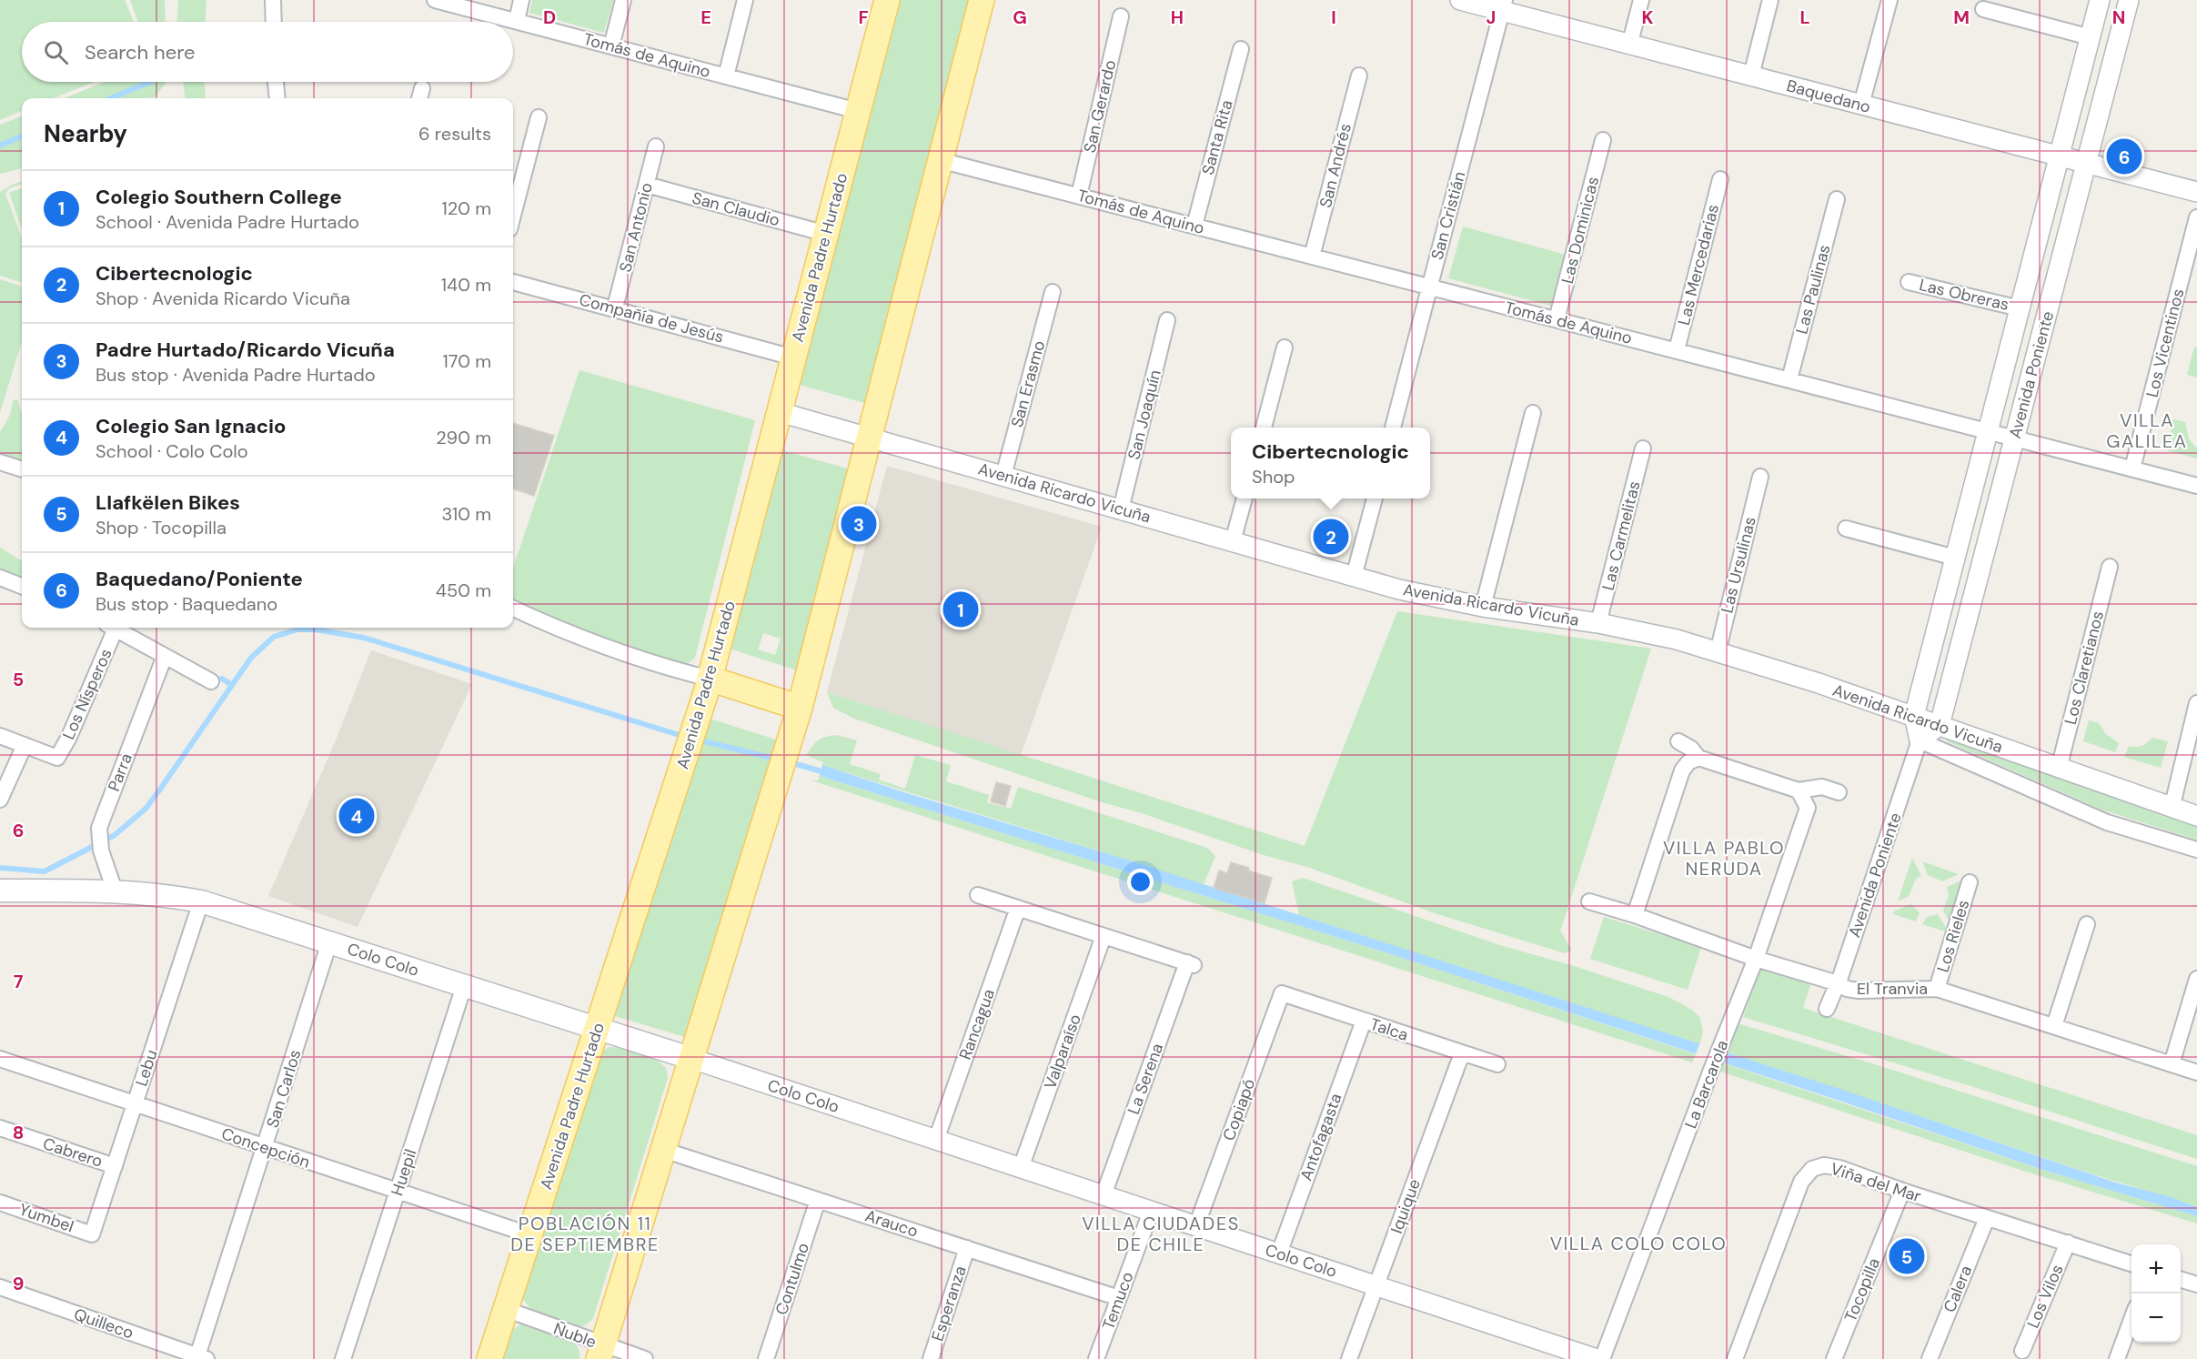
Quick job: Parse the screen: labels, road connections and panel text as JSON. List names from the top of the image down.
{
  "streets": {
    "main road": ["Avenida Padre Hurtado", "Colo Colo"],
    "street": [
      "Tomás de Aquino",
      "Baquedano",
      "San Gerardo",
      "Santa Rita",
      "San Andrés",
      "San Claudio",
      "San Cristián",
      "San Antonio",
      "Las Dominicas",
      "Las Mercedarias",
      "Las Paulinas",
      "Las Obreras",
      "Compañía de Jesús",
      "Los Vicentinos",
      "Avenida Poniente",
      "San Erasmo",
      "San Joaquín",
      "Avenida Ricardo Vicuña",
      "Las Carmelitas",
      "Las Ursulinas",
      "Los Claretianos",
      "Los Nísperos",
      "Parra",
      "Los Rieles",
      "El Tranvia",
      "Rancagua",
      "Talca",
      "Valparaíso",
      "Lebu",
      "La Serena",
      "La Barcarola",
      "San Carlos",
      "Copiapó",
      "Antofagasta",
      "Concepción",
      "Cabrero",
      "Huepil",
      "Viña del Mar",
      "Iquique",
      "Yumbel",
      "Arauco",
      "Contulmo",
      "Calera",
      "Tocopilla",
      "Los Vilos",
      "Temuco",
      "Esperanza",
      "Quilleco",
      "Ñuble"
    ]
  },
  "crossings": [
    ["Tomás de Aquino", "San Gerardo"],
    ["Tomás de Aquino", "Santa Rita"],
    ["Tomás de Aquino", "San Andrés"],
    ["Tomás de Aquino", "San Cristián"],
    ["Tomás de Aquino", "Las Dominicas"],
    ["Tomás de Aquino", "Avenida Padre Hurtado"],
    ["Tomás de Aquino", "Las Mercedarias"],
    ["Tomás de Aquino", "Las Paulinas"],
    ["Tomás de Aquino", "Los Vicentinos"],
    ["Tomás de Aquino", "Avenida Poniente"],
    ["Baquedano", "San Cristián"],
    ["Baquedano", "Avenida Poniente"],
    ["San Claudio", "San Antonio"],
    ["San Claudio", "Avenida Padre Hurtado"],
    ["San Antonio", "Compañía de Jesús"],
    ["Avenida Padre Hurtado", "Compañía de Jesús"],
    ["Avenida Padre Hurtado", "Avenida Ricardo Vicuña"],
    ["Avenida Padre Hurtado", "Colo Colo"],
    ["Avenida Padre Hurtado", "Concepción"],
    ["Avenida Padre Hurtado", "Ñuble"],
    ["Las Obreras", "Avenida Poniente"],
    ["Avenida Poniente", "Avenida Ricardo Vicuña"],
    ["Avenida Poniente", "El Tranvia"],
    ["San Erasmo", "Avenida Ricardo Vicuña"],
    ["San Joaquín", "Avenida Ricardo Vicuña"],
    ["Avenida Ricardo Vicuña", "Las Carmelitas"],
    ["Avenida Ricardo Vicuña", "Las Ursulinas"],
    ["Avenida Ricardo Vicuña", "Los Claretianos"],
    ["Parra", "Colo Colo"],
    ["Los Rieles", "El Tranvia"],
    ["Colo Colo", "Rancagua"],
    ["Colo Colo", "Valparaíso"],
    ["Colo Colo", "Lebu"],
    ["Colo Colo", "La Serena"],
    ["Colo Colo", "San Carlos"],
    ["Colo Colo", "Copiapó"],
    ["Colo Colo", "Antofagasta"],
    ["Colo Colo", "Huepil"],
    ["Colo Colo", "Iquique"],
    ["Colo Colo", "Temuco"],
    ["El Tranvia", "La Barcarola"],
    ["Talca", "Copiapó"],
    ["Talca", "Antofagasta"],
    ["Talca", "Iquique"],
    ["Valparaíso", "La Serena"],
    ["Lebu", "Concepción"],
    ["Lebu", "Cabrero"],
    ["Lebu", "Yumbel"],
    ["San Carlos", "Concepción"],
    ["San Carlos", "Quilleco"],
    ["Concepción", "Huepil"],
    ["Viña del Mar", "Calera"],
    ["Viña del Mar", "Tocopilla"],
    ["Viña del Mar", "Los Vilos"],
    ["Arauco", "Contulmo"],
    ["Arauco", "Temuco"],
    ["Arauco", "Esperanza"]
  ],
  "districts": [
    "VILLA GALILEA",
    "VILLA PABLO NERUDA",
    "POBLACIÓN 11 DE SEPTIEMBRE",
    "VILLA CIUDADES DE CHILE",
    "VILLA COLO COLO"
  ],
  "page": {
    "search": "Search here",
    "heading": ["Nearby", "6 results"],
    "pins": [
      "6",
      "3",
      "2",
      "1",
      "4",
      "5"
    ],
    "list": [
      {
        "mark": "1",
        "name": "Colegio Southern College",
        "note": "School · Avenida Padre Hurtado",
        "value": "120 m"
      },
      {
        "mark": "2",
        "name": "Cibertecnologic",
        "note": "Shop · Avenida Ricardo Vicuña",
        "value": "140 m"
      },
      {
        "mark": "3",
        "name": "Padre Hurtado/Ricardo Vicuña",
        "note": "Bus stop · Avenida Padre Hurtado",
        "value": "170 m"
      },
      {
        "mark": "4",
        "name": "Colegio San Ignacio",
        "note": "School · Colo Colo",
        "value": "290 m"
      },
      {
        "mark": "5",
        "name": "Llafkëlen Bikes",
        "note": "Shop · Tocopilla",
        "value": "310 m"
      },
      {
        "mark": "6",
        "name": "Baquedano/Poniente",
        "note": "Bus stop · Baquedano",
        "value": "450 m"
      }
    ],
    "popup": ["Cibertecnologic", "Shop"],
    "map_buttons": ["+", "−"]
  },
  "grid": {
    "columns": [
      "D",
      "E",
      "F",
      "G",
      "H",
      "I",
      "J",
      "K",
      "L",
      "M",
      "N"
    ],
    "rows": [
      "5",
      "6",
      "7",
      "8",
      "9"
    ]
  }
}
